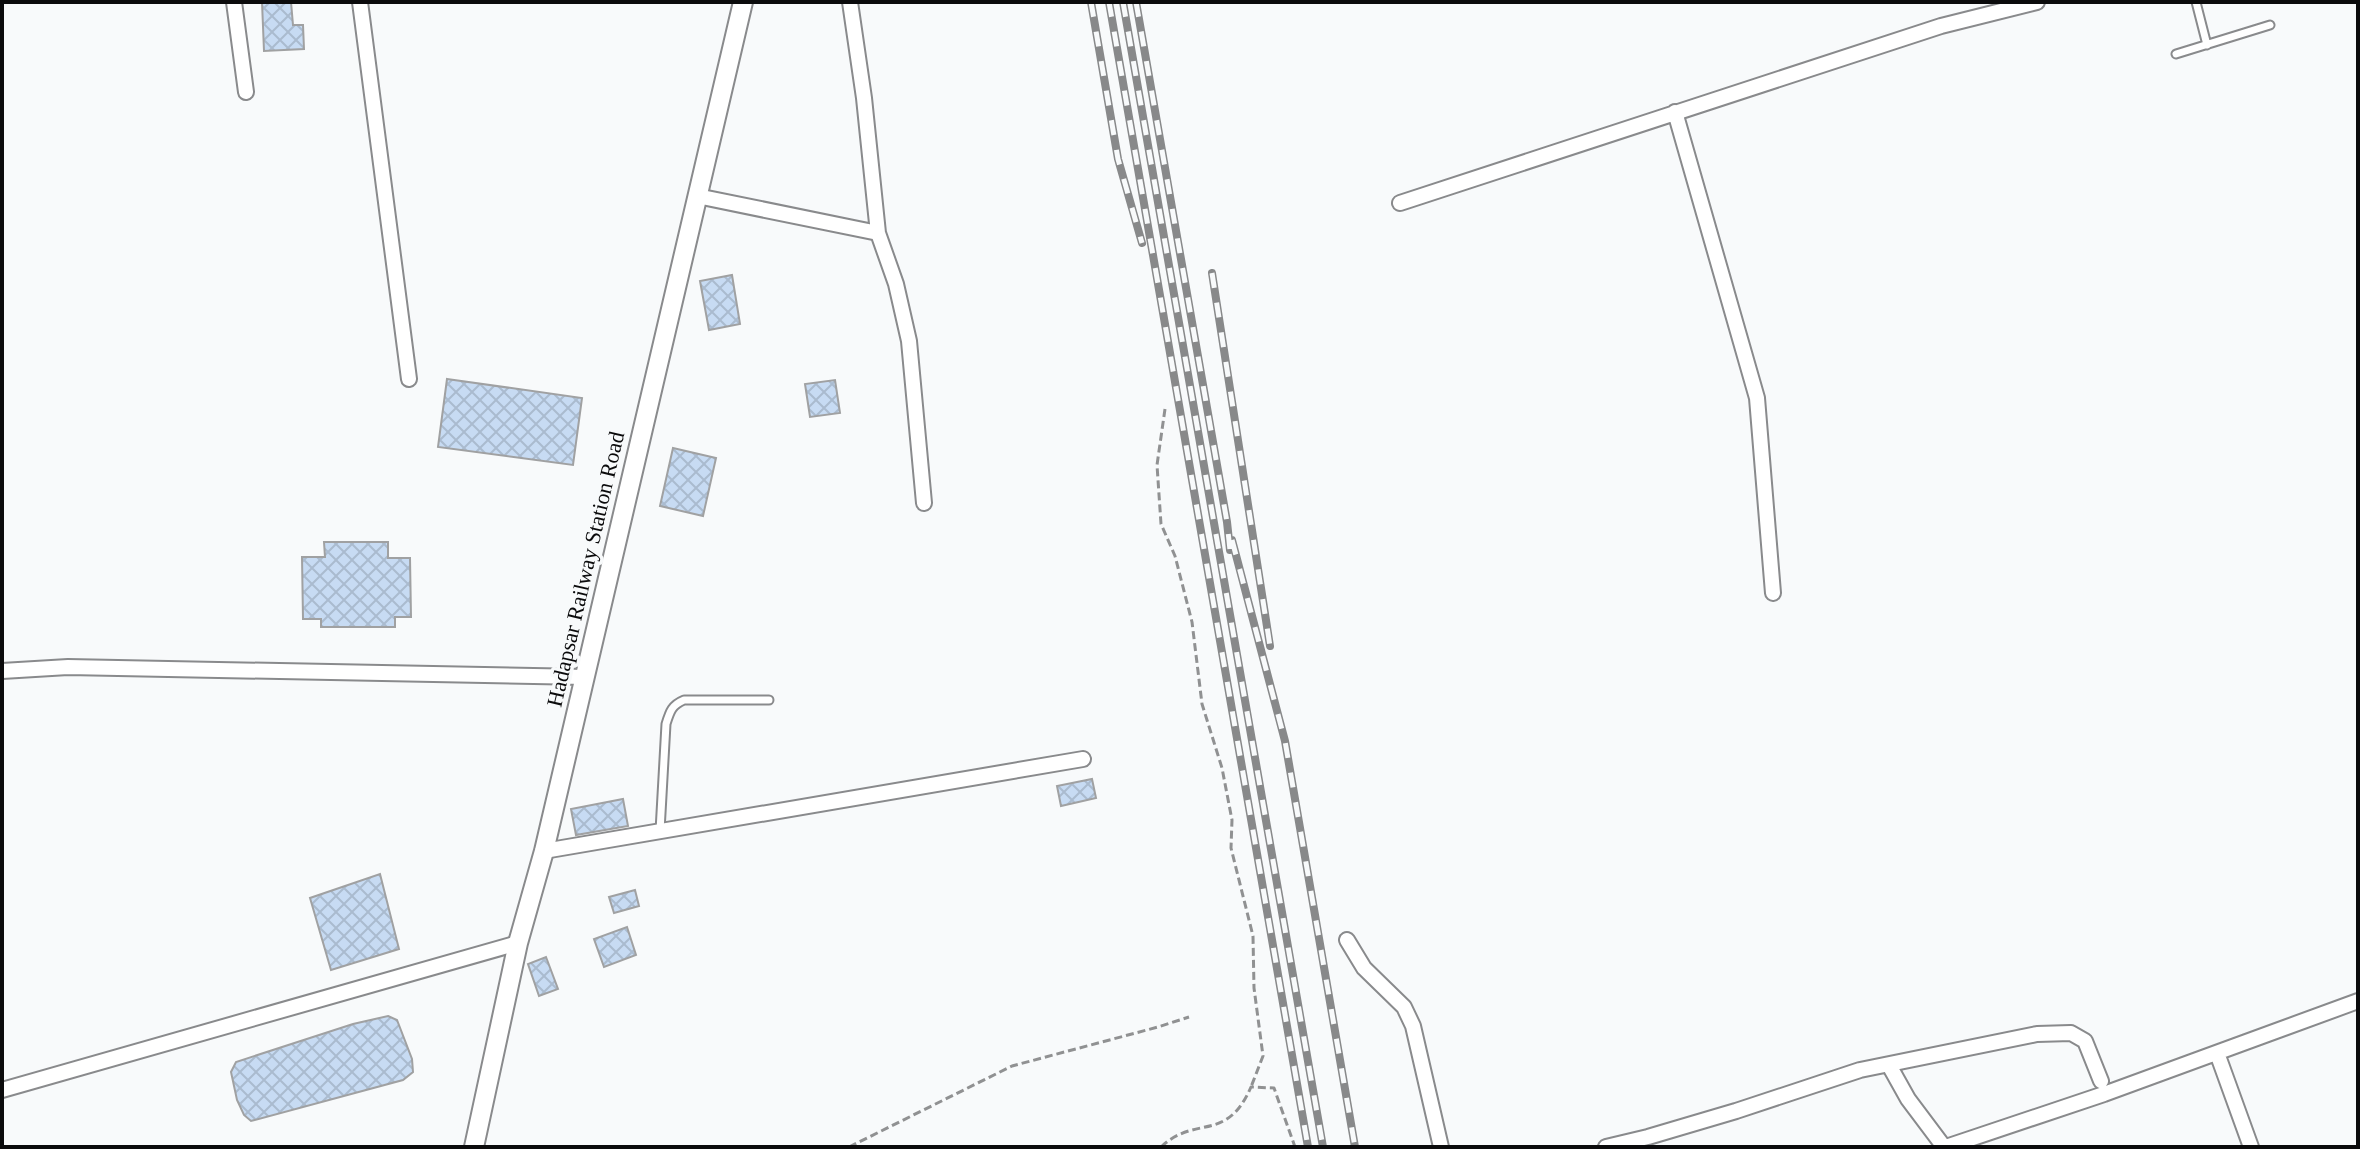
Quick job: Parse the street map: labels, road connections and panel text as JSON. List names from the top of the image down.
{
  "streets": {
    "street": ["Hadapsar Railway Station Road"]
  }
}
